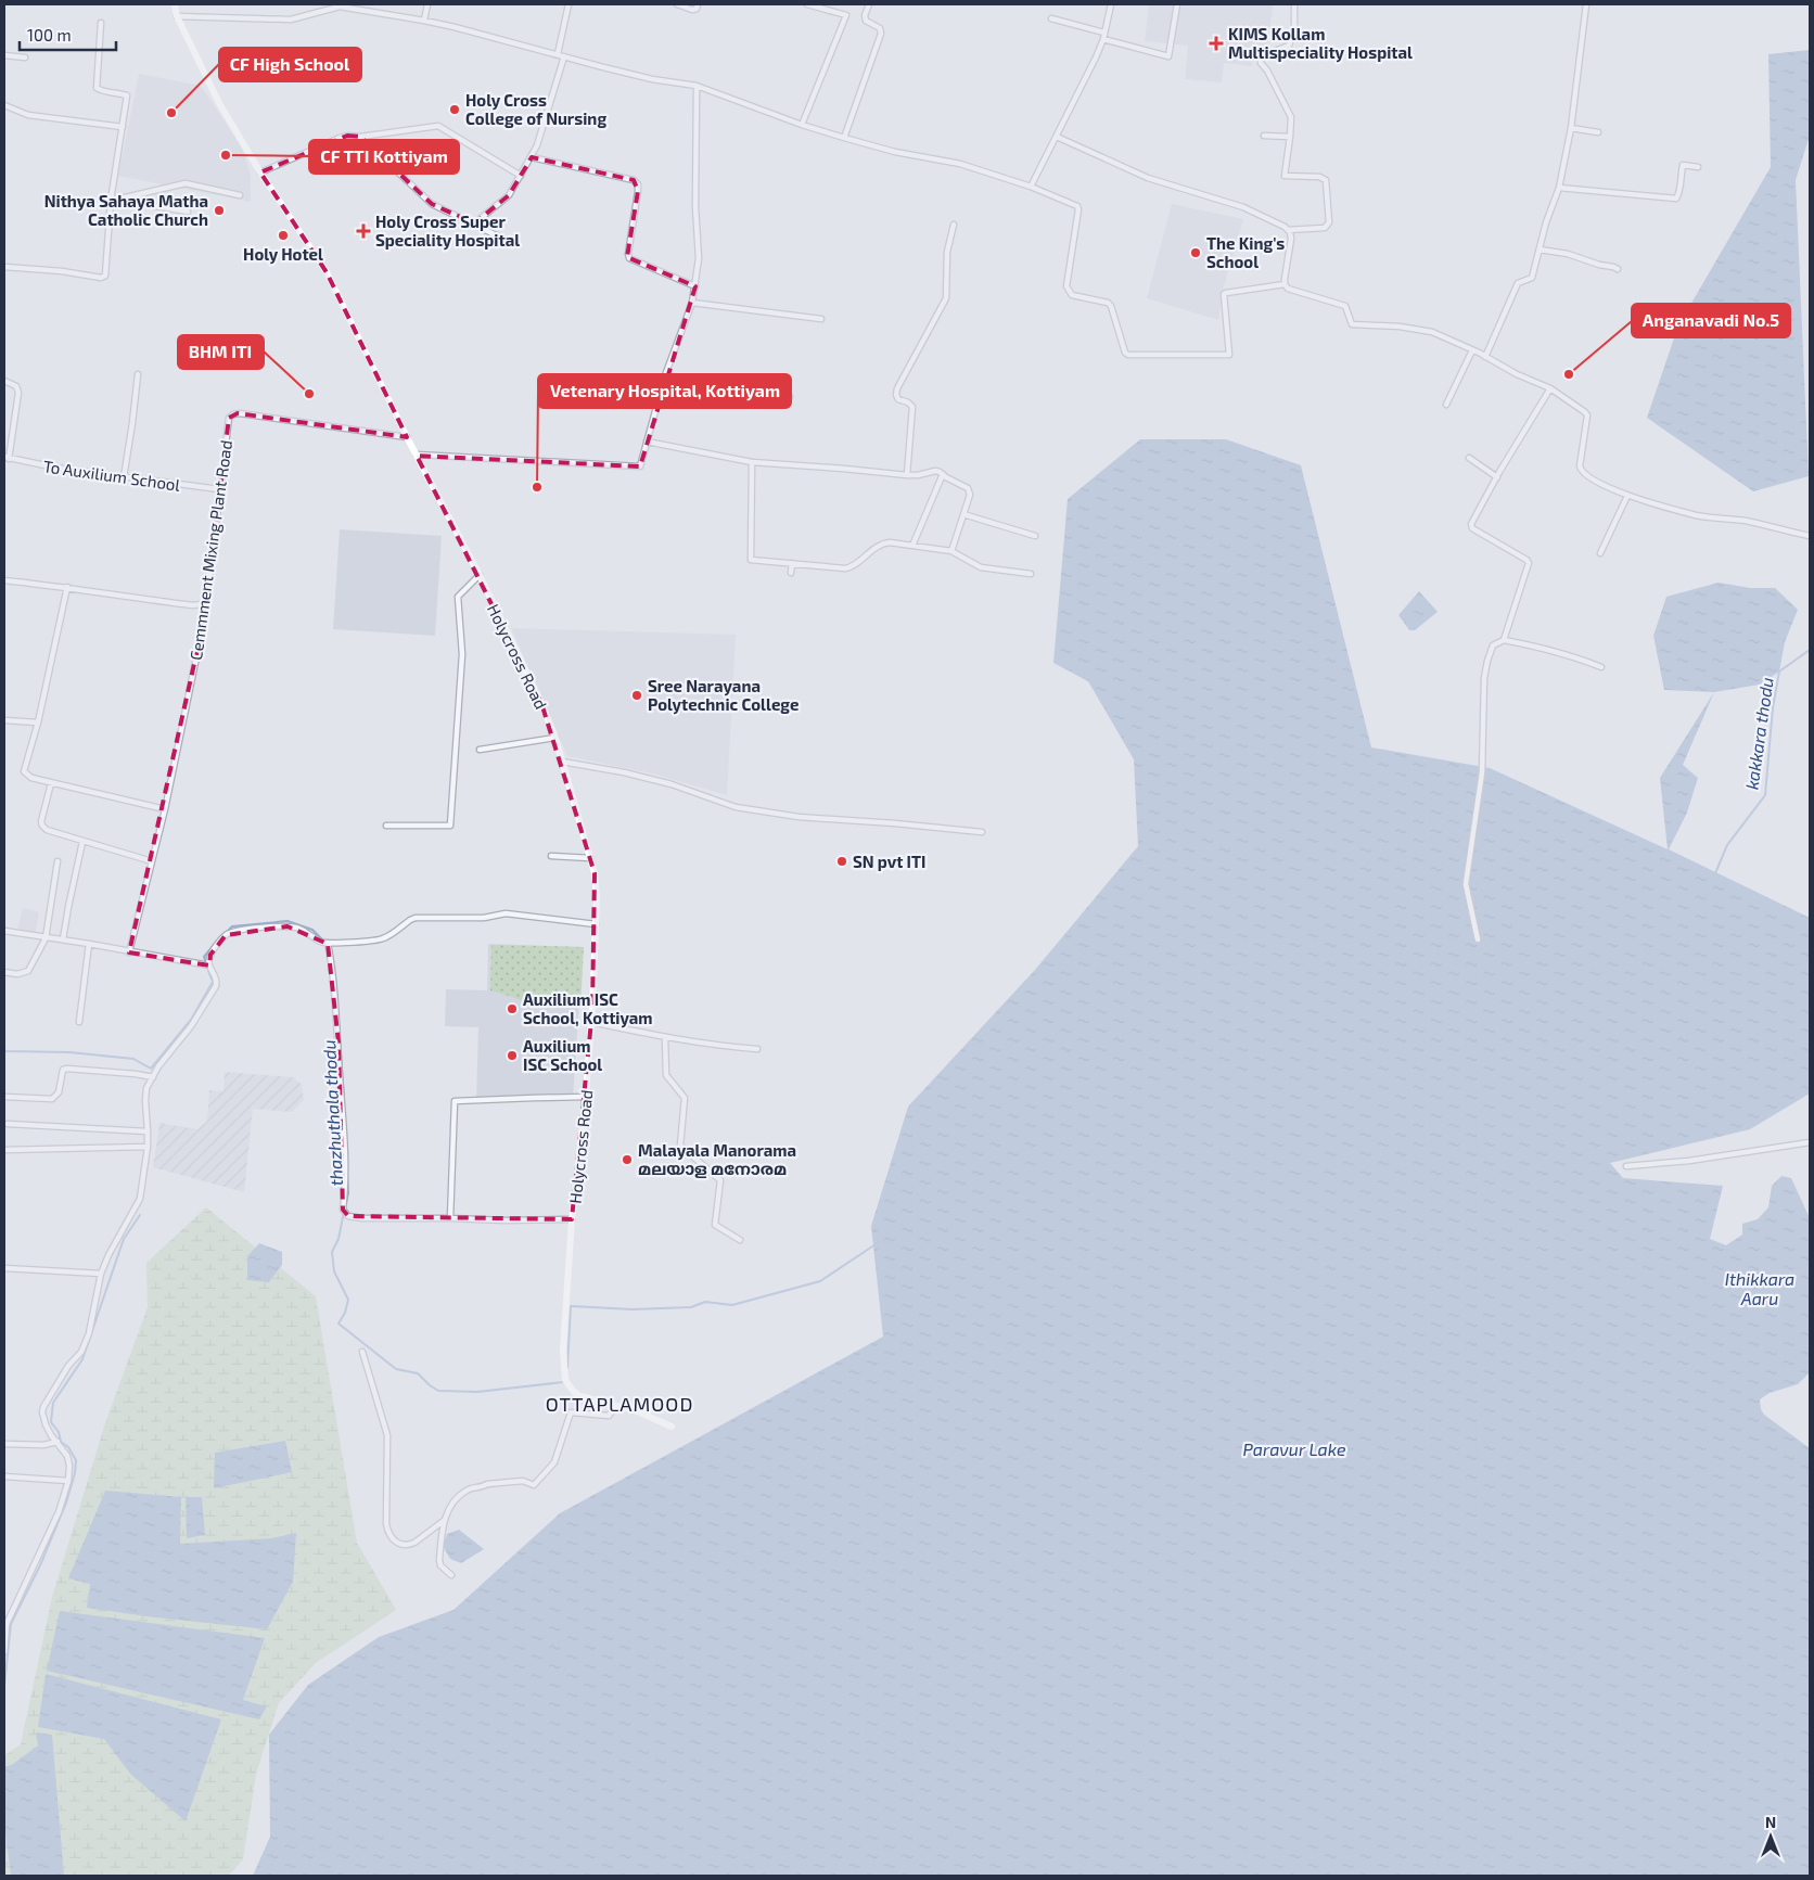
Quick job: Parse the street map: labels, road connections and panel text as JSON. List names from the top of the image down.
{
  "streets": {
    "main road": ["Holycross Road"],
    "street": ["To Auxilium School", "Cemmment Mixing Plant Road"]
  },
  "crossings": [
    ["To Auxilium School", "Cemmment Mixing Plant Road"],
    ["Cemmment Mixing Plant Road", "Holycross Road"]
  ],
  "districts": ["OTTAPLAMOOD"],
  "water": [
    "kakkara thodu",
    "thazhuthala thodu",
    "Ithikkara Aaru",
    "Paravur Lake"
  ],
  "places": {
    "health": ["KIMS Kollam Multispeciality Hospital", "Holy Cross Super Speciality Hospital"],
    "other": [
      "Holy Cross College of Nursing",
      "CF High School",
      "CF TTI Kottiyam",
      "Nithya Sahaya Matha Catholic Church",
      "Holy Hotel",
      "The King's School",
      "Anganavadi No.5",
      "BHM ITI",
      "Vetenary Hospital, Kottiyam",
      "Sree Narayana Polytechnic College",
      "SN pvt ITI",
      "Auxilium ISC School, Kottiyam",
      "Auxilium ISC School",
      "Malayala Manorama മലയാള മനോരമ"
    ]
  },
  "scale_bar": "100 m",
  "north": "top"
}
